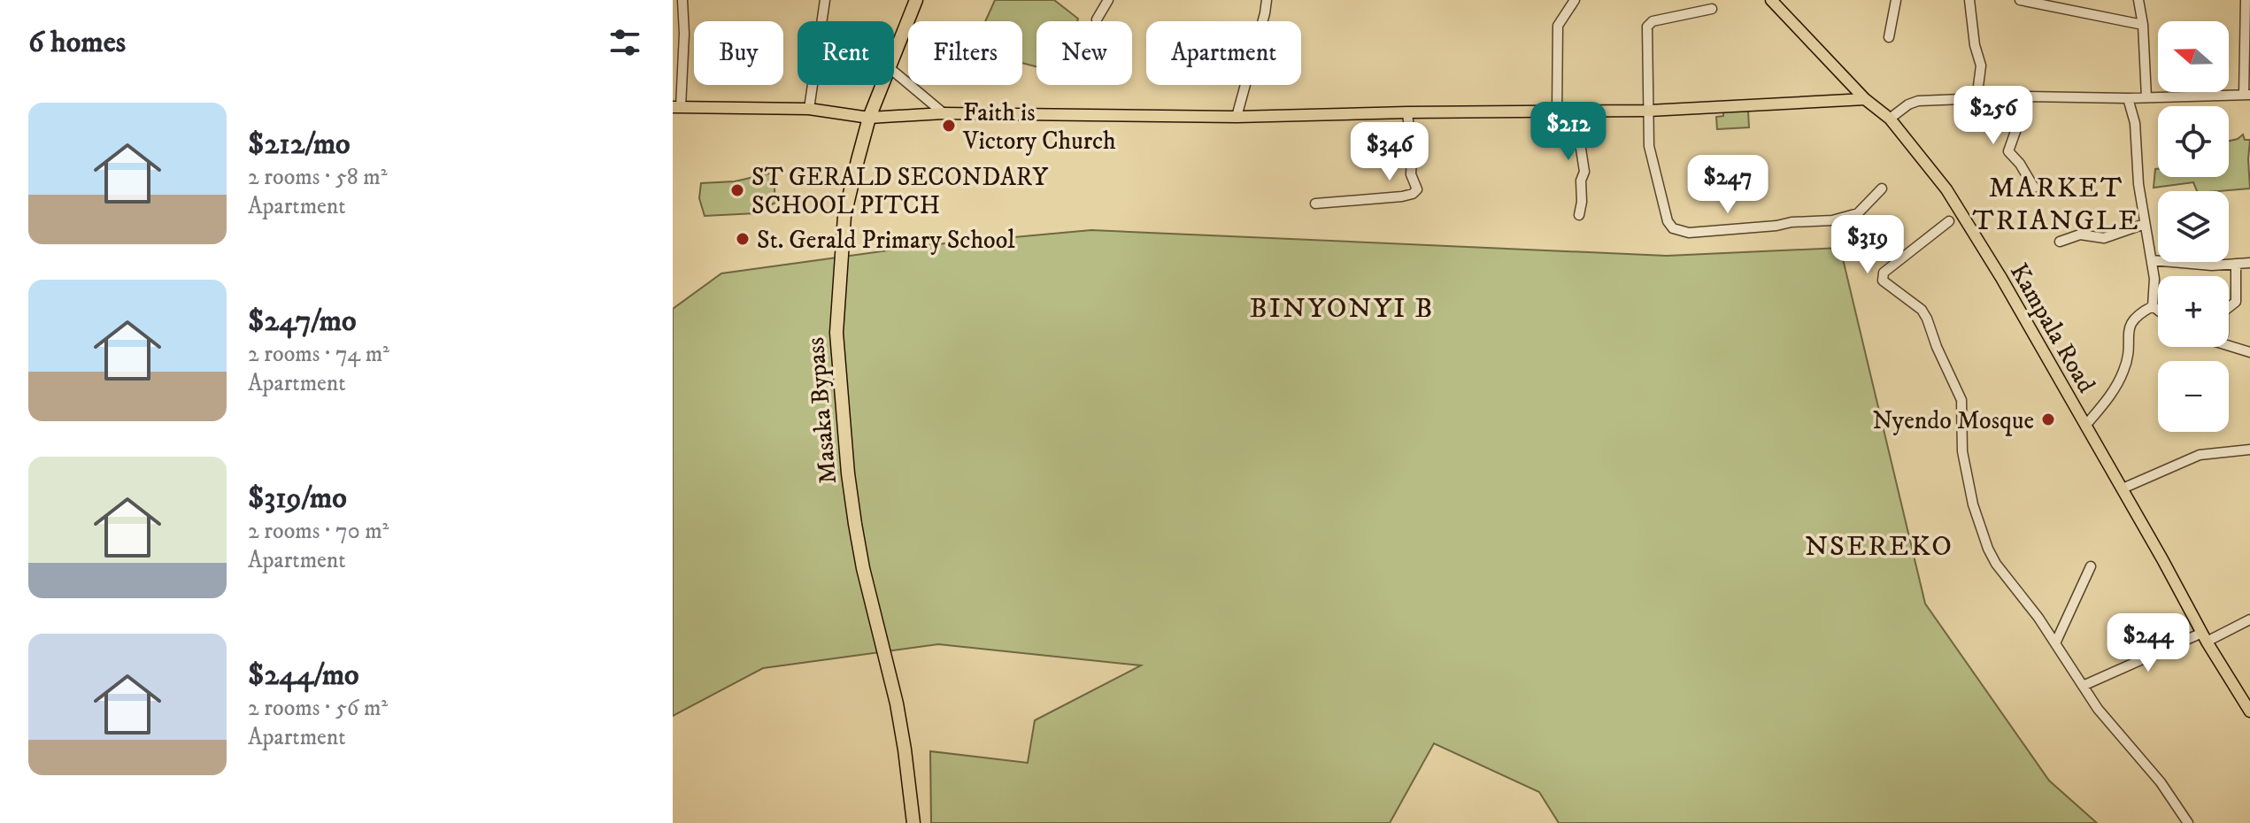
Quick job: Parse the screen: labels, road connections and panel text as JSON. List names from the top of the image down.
{
  "streets": {
    "highway": ["Masaka Bypass"],
    "main road": ["Kampala Road"]
  },
  "districts": ["MARKET TRIANGLE", "BINYONYI B", "NSEREKO"],
  "places": [
    "Faith is Victory Church",
    "ST GERALD SECONDARY SCHOOL PITCH",
    "St. Gerald Primary School",
    "Nyendo Mosque"
  ],
  "north": "left",
  "page": {
    "heading": "6 homes",
    "map_buttons": ["+", "−"],
    "chip": [
      "Buy",
      "Rent",
      "Filters",
      "New",
      "Apartment"
    ],
    "list": [
      {
        "name": "$212/mo",
        "note": "2 rooms · 58 m² · Apartment"
      },
      {
        "name": "$247/mo",
        "note": "2 rooms · 74 m² · Apartment"
      },
      {
        "name": "$319/mo",
        "note": "2 rooms · 70 m² · Apartment"
      },
      {
        "name": "$244/mo",
        "note": "2 rooms · 56 m² · Apartment"
      }
    ],
    "price": [
      "$256",
      "$212",
      "$346",
      "$247",
      "$319",
      "$244"
    ]
  }
}
